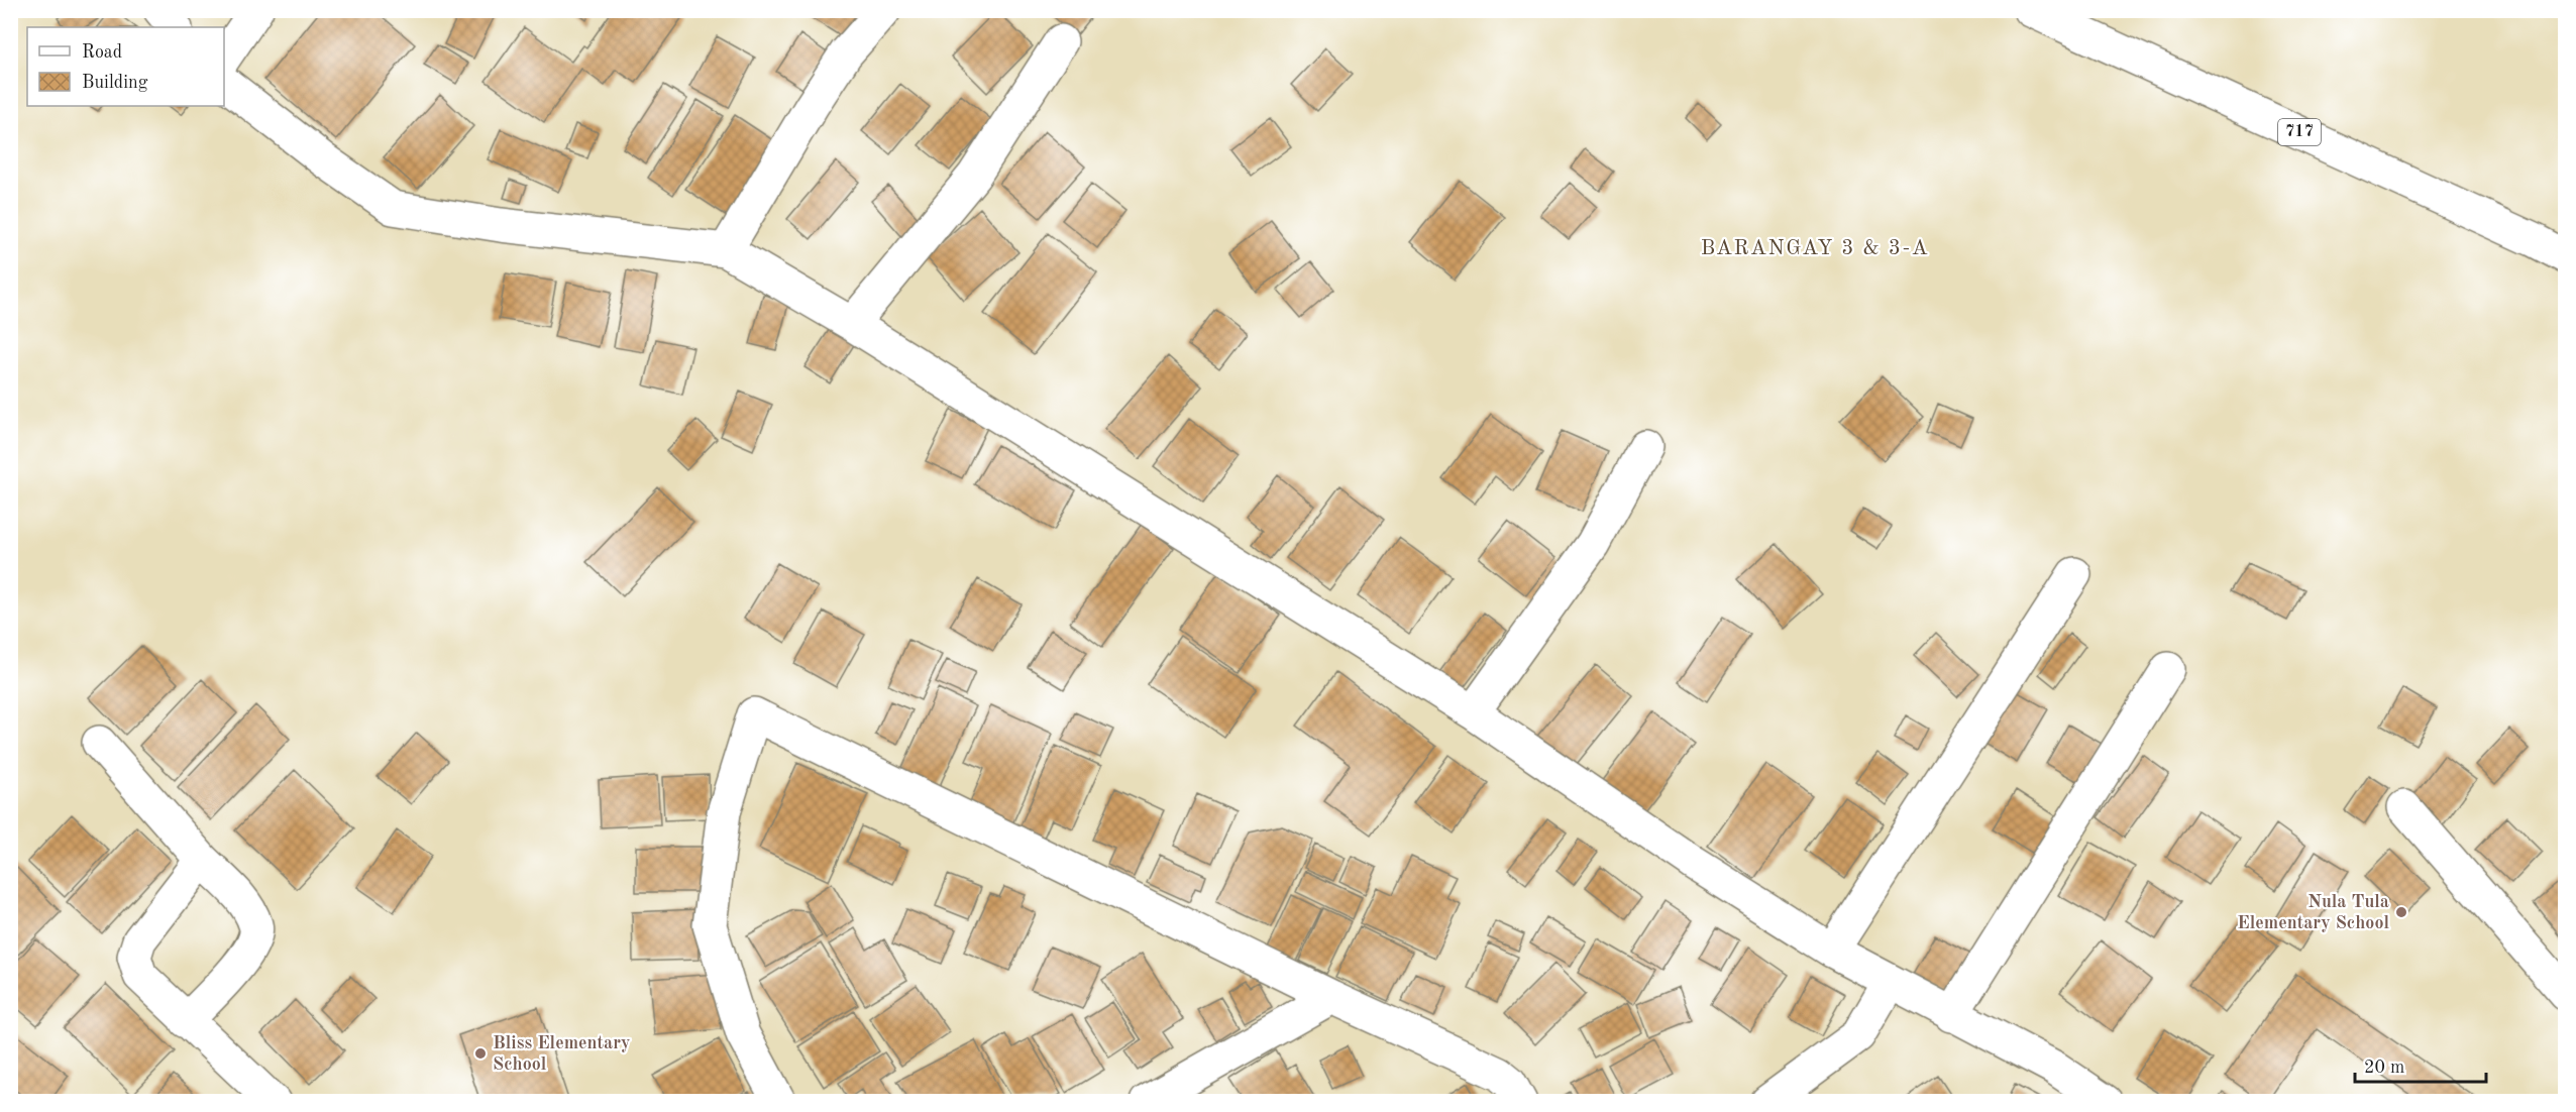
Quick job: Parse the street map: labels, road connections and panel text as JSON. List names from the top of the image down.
{
  "streets": {
    "main road": ["717"]
  },
  "districts": ["BARANGAY 3 & 3-A"],
  "places": ["Nula Tula Elementary School", "Bliss Elementary School"],
  "legend": ["Road", "Building"],
  "scale_bar": "20 m"
}
